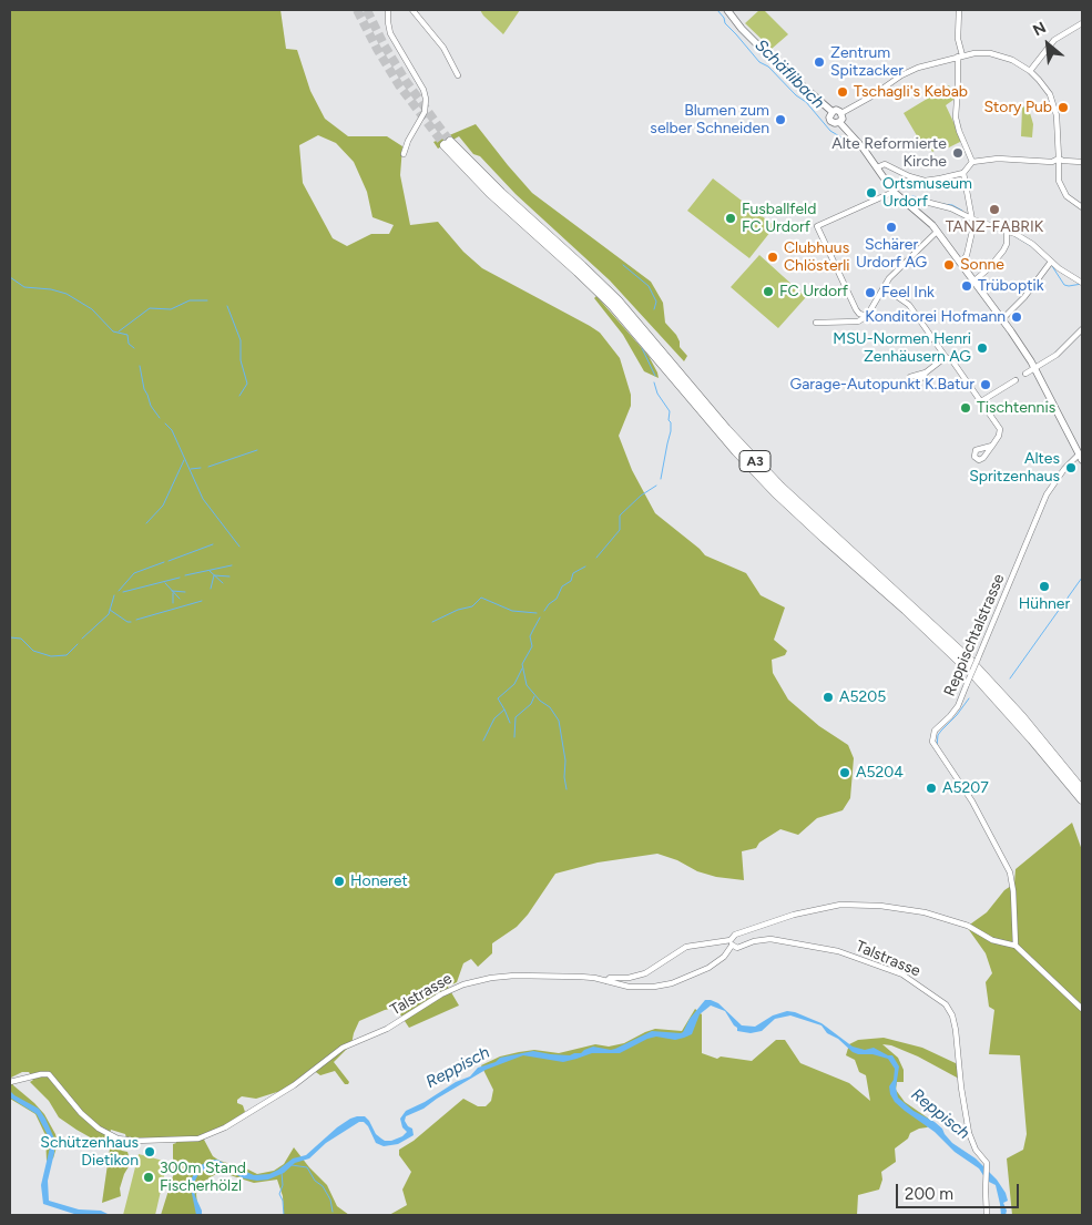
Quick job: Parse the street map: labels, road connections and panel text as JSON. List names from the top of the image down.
{
  "streets": {
    "highway": ["A3"],
    "street": ["Reppischtalstrasse", "Talstrasse"]
  },
  "water": ["Schäflibach", "Reppisch"],
  "places": [
    "Zentrum Spitzacker",
    "Tschagli's Kebab",
    "Story Pub",
    "Blumen zum selber Schneiden",
    "Alte Reformierte Kirche",
    "Ortsmuseum Urdorf",
    "TANZ-FABRIK",
    "Fusballfeld FC Urdorf",
    "Schärer Urdorf AG",
    "Clubhuus Chlösterli",
    "Sonne",
    "Trüboptik",
    "FC Urdorf",
    "Feel Ink",
    "Konditorei Hofmann",
    "MSU-Normen Henri Zenhäusern AG",
    "Garage-Autopunkt K.Batur",
    "Tischtennis",
    "Altes Spritzenhaus",
    "Hühner",
    "A5205",
    "A5204",
    "A5207",
    "Honeret",
    "Schützenhaus Dietikon",
    "300m Stand Fischerhölzl"
  ],
  "scale_bar": "200 m",
  "north": "top left"
}
